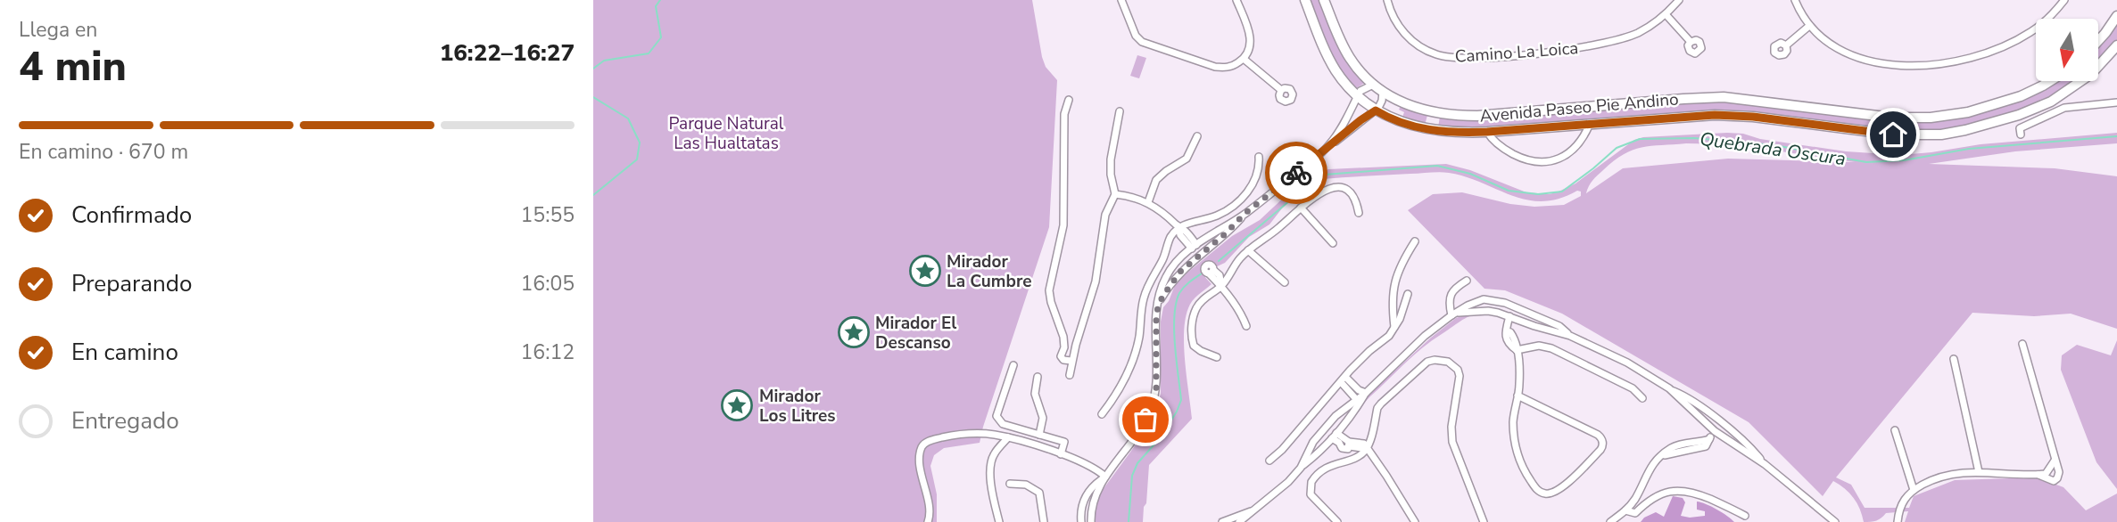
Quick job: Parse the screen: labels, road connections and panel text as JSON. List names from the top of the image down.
{
  "streets": {
    "main road": ["Avenida Paseo Pie Andino"],
    "street": ["Camino La Loica"]
  },
  "water": ["Quebrada Oscura"],
  "parks": ["Parque Natural Las Hualtatas"],
  "places": {
    "place": ["Mirador La Cumbre", "Mirador El Descanso", "Mirador Los Litres"]
  },
  "north": "bottom",
  "page": {
    "heading": ["4 min", "Llega en", "16:22–16:27"],
    "bar": "En camino · 670 m",
    "list": [
      ["Confirmado", "15:55"],
      ["Preparando", "16:05"],
      ["En camino", "16:12"],
      "Entregado"
    ]
  }
}
